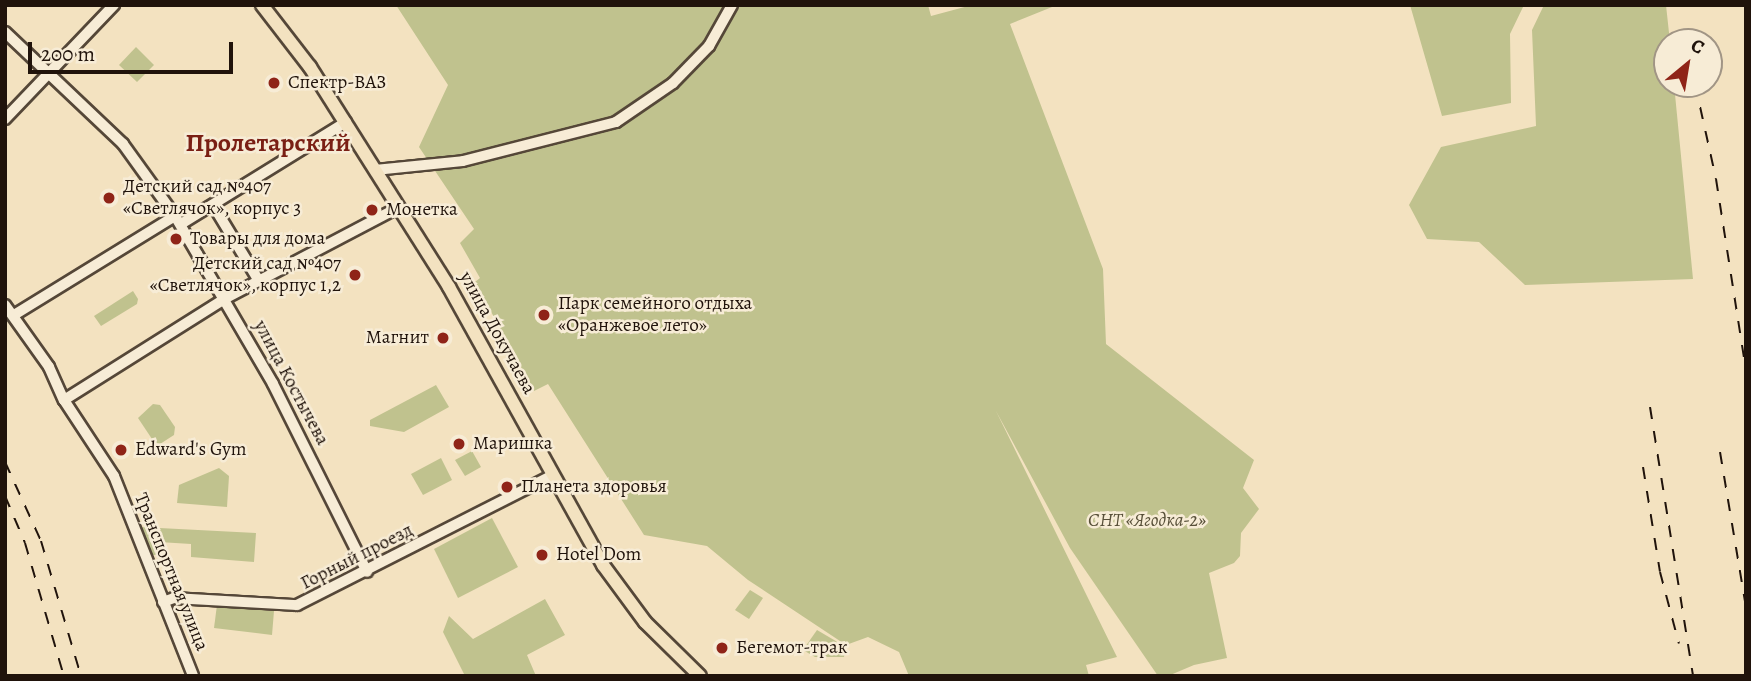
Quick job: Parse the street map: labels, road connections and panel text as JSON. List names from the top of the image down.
{
  "streets": {
    "main road": ["улица Докучаева"],
    "street": ["улица Костычева", "Горный проезд", "Транспортная улица"]
  },
  "crossings": [
    ["улица Докучаева", "Горный проезд"],
    ["улица Костычева", "Горный проезд"],
    ["Горный проезд", "Транспортная улица"]
  ],
  "districts": ["Пролетарский"],
  "parks": ["СНТ «Ягодка-2»"],
  "places": [
    "Спектр-ВАЗ",
    "Детский сад №407 «Светлячок», корпус 3",
    "Монетка",
    "Товары для дома",
    "Детский сад №407 «Светлячок», корпус 1,2",
    "Парк семейного отдыха «Оранжевое лето»",
    "Магнит",
    "Маришка",
    "Edward's Gym",
    "Планета здоровья",
    "Hotel Dom",
    "Бегемот-трак"
  ],
  "scale_bar": "200 m",
  "north": "top right"
}
